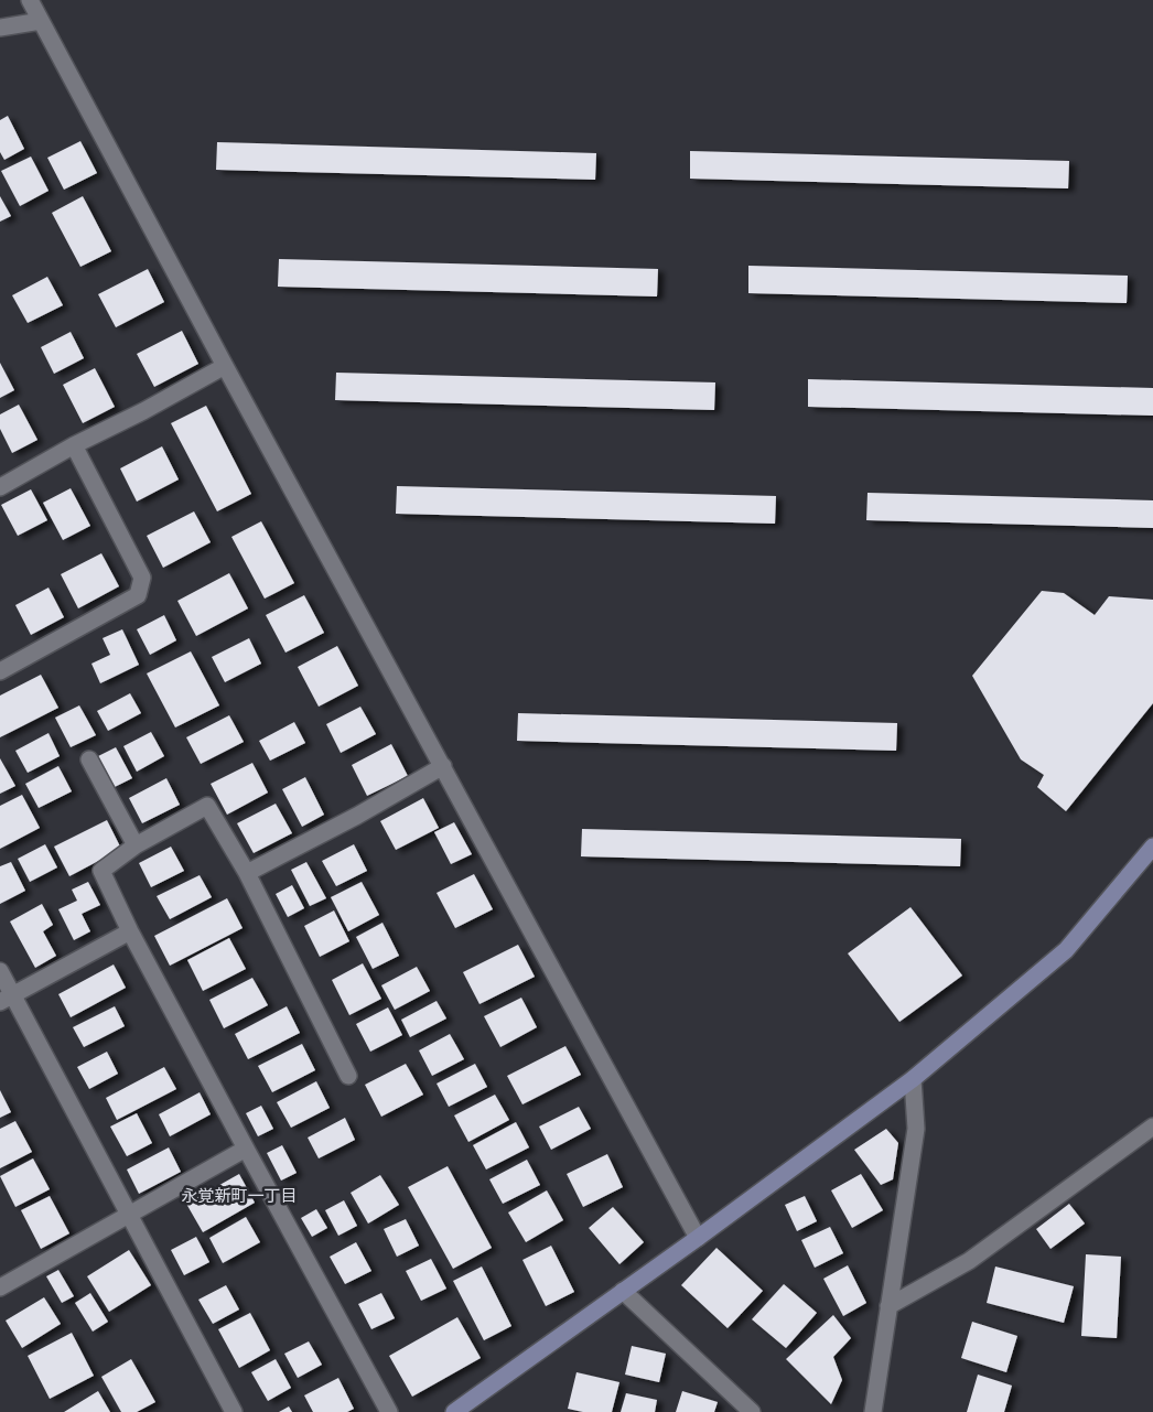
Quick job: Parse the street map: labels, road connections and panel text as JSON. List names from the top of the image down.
{
  "districts": ["永覚新町一丁目"]
}
